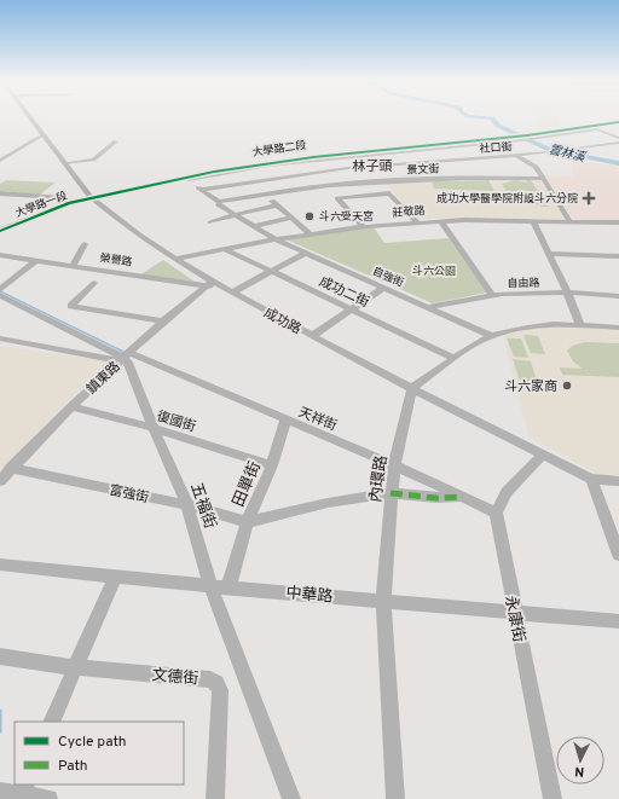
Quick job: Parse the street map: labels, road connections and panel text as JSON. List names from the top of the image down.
{
  "streets": {
    "main road": ["大學路二段", "大學路一段", "成功路"],
    "street": [
      "社口街",
      "景文街",
      "莊敬路",
      "榮譽路",
      "自強街",
      "自由路",
      "成功二街",
      "鎮東路",
      "天祥街",
      "復國街",
      "內環路",
      "田單街",
      "富強街",
      "五福街",
      "中華路",
      "永康街",
      "文德街"
    ]
  },
  "crossings": [
    ["社口街", "自強街"],
    ["大學路二段", "大學路一段"],
    ["大學路二段", "自強街"],
    ["大學路二段", "成功路"],
    ["景文街", "自強街"],
    ["大學路一段", "成功路"],
    ["莊敬路", "自強街"],
    ["莊敬路", "成功二街"],
    ["莊敬路", "成功路"],
    ["榮譽路", "成功路"],
    ["榮譽路", "鎮東路"],
    ["自強街", "自由路"],
    ["成功路", "鎮東路"],
    ["成功路", "內環路"],
    ["鎮東路", "天祥街"],
    ["鎮東路", "復國街"],
    ["鎮東路", "富強街"],
    ["鎮東路", "五福街"],
    ["天祥街", "內環路"],
    ["天祥街", "田單街"],
    ["天祥街", "五福街"],
    ["天祥街", "永康街"],
    ["復國街", "田單街"],
    ["復國街", "五福街"],
    ["內環路", "中華路"],
    ["田單街", "富強街"],
    ["田單街", "五福街"],
    ["田單街", "中華路"],
    ["富強街", "五福街"],
    ["五福街", "中華路"],
    ["中華路", "永康街"]
  ],
  "districts": ["林子頭"],
  "water": ["雲林溪"],
  "parks": ["斗六公園"],
  "places": {
    "health": ["成功大學醫學院附設斗六分院"],
    "other": ["斗六受天宮", "斗六家商"]
  },
  "legend": ["Cycle path", "Path"],
  "north": "bottom"
}
